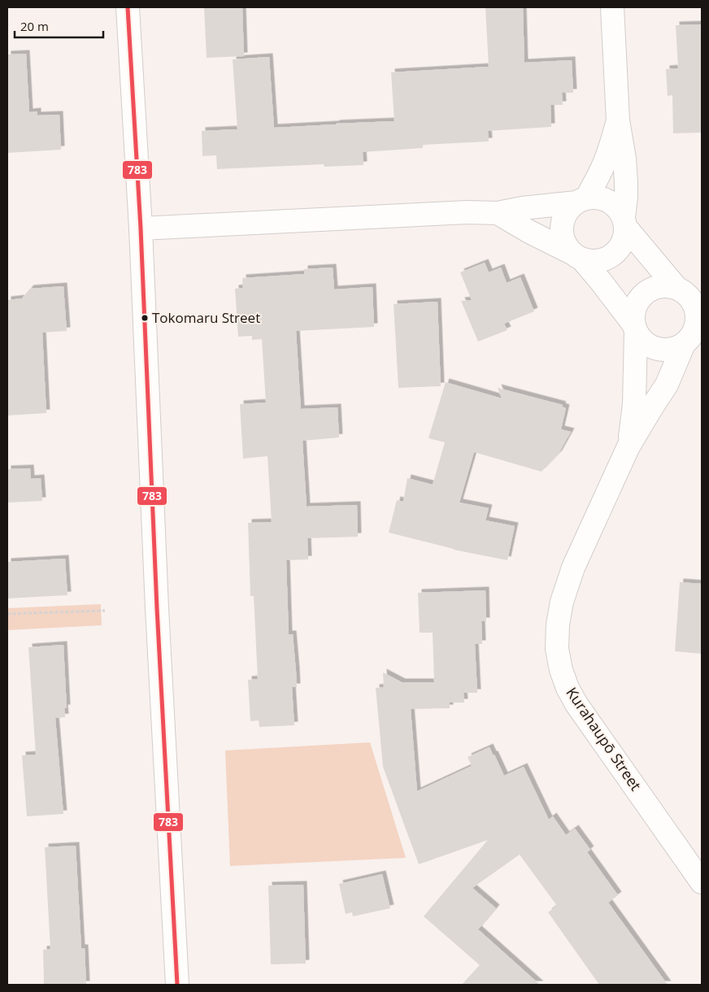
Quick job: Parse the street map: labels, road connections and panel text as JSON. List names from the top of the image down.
{
  "streets": {
    "street": ["Kurahaupō Street"]
  },
  "places": ["Tokomaru Street"],
  "lines": ["transit line 783"],
  "scale_bar": "20 m"
}
